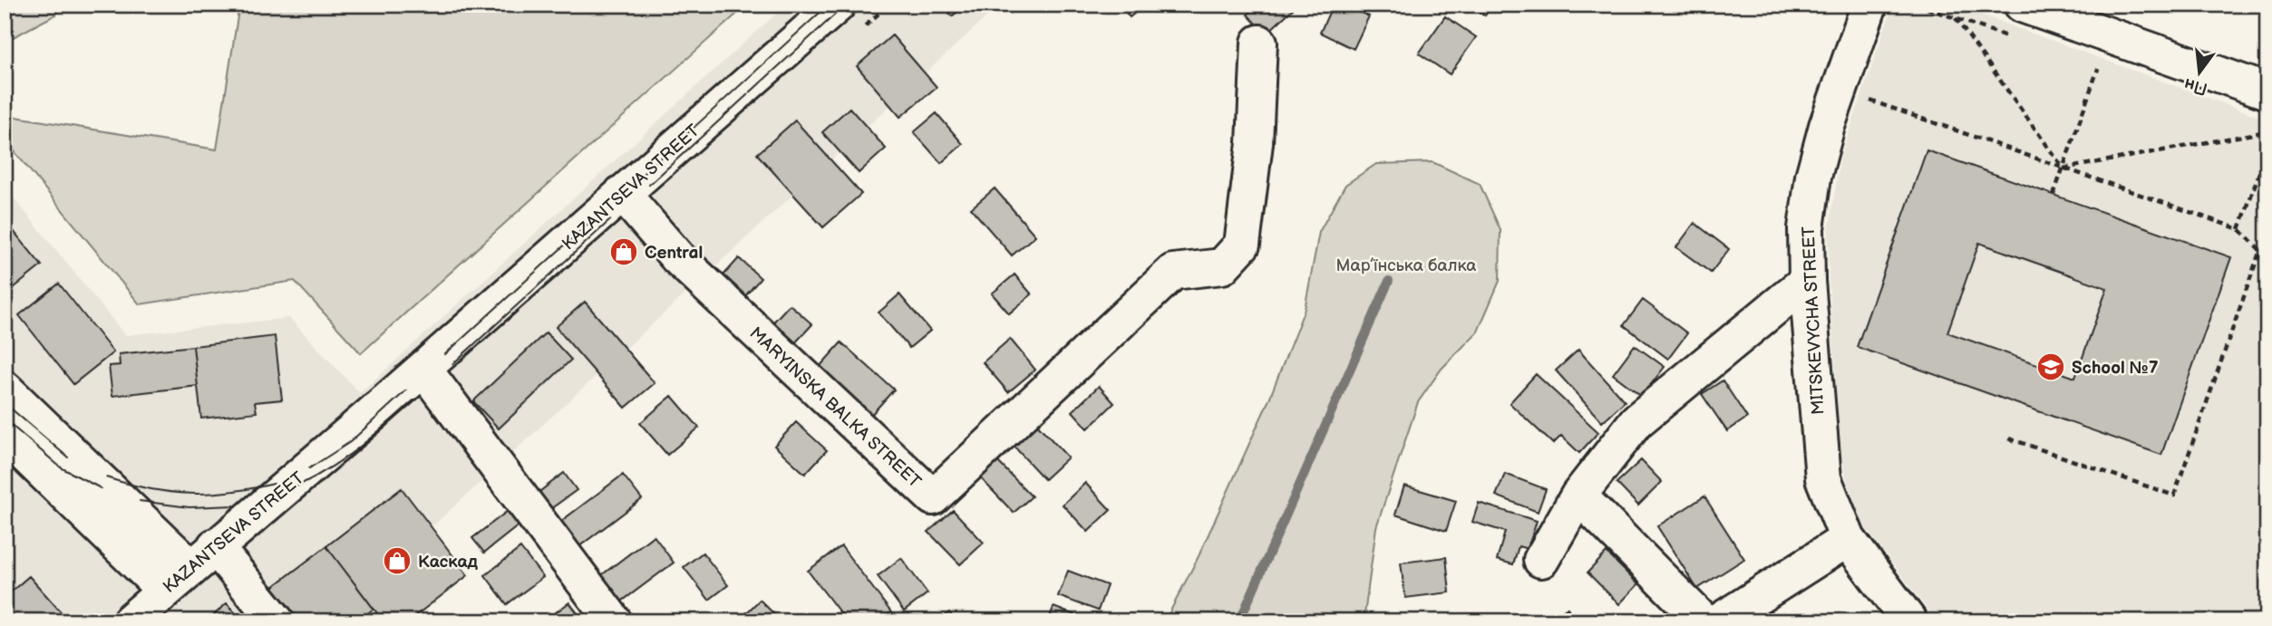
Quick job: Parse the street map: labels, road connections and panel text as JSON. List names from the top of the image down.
{
  "streets": {
    "street": ["KAZANTSEVA STREET", "MITSKEVYCHA STREET", "MARYINSKA BALKA STREET"]
  },
  "crossings": [
    ["KAZANTSEVA STREET", "MARYINSKA BALKA STREET"]
  ],
  "parks": ["Мар’їнська балка"],
  "places": {
    "shop": ["Central", "Каскад"],
    "school or university": ["School №7"]
  },
  "north": "bottom"
}
